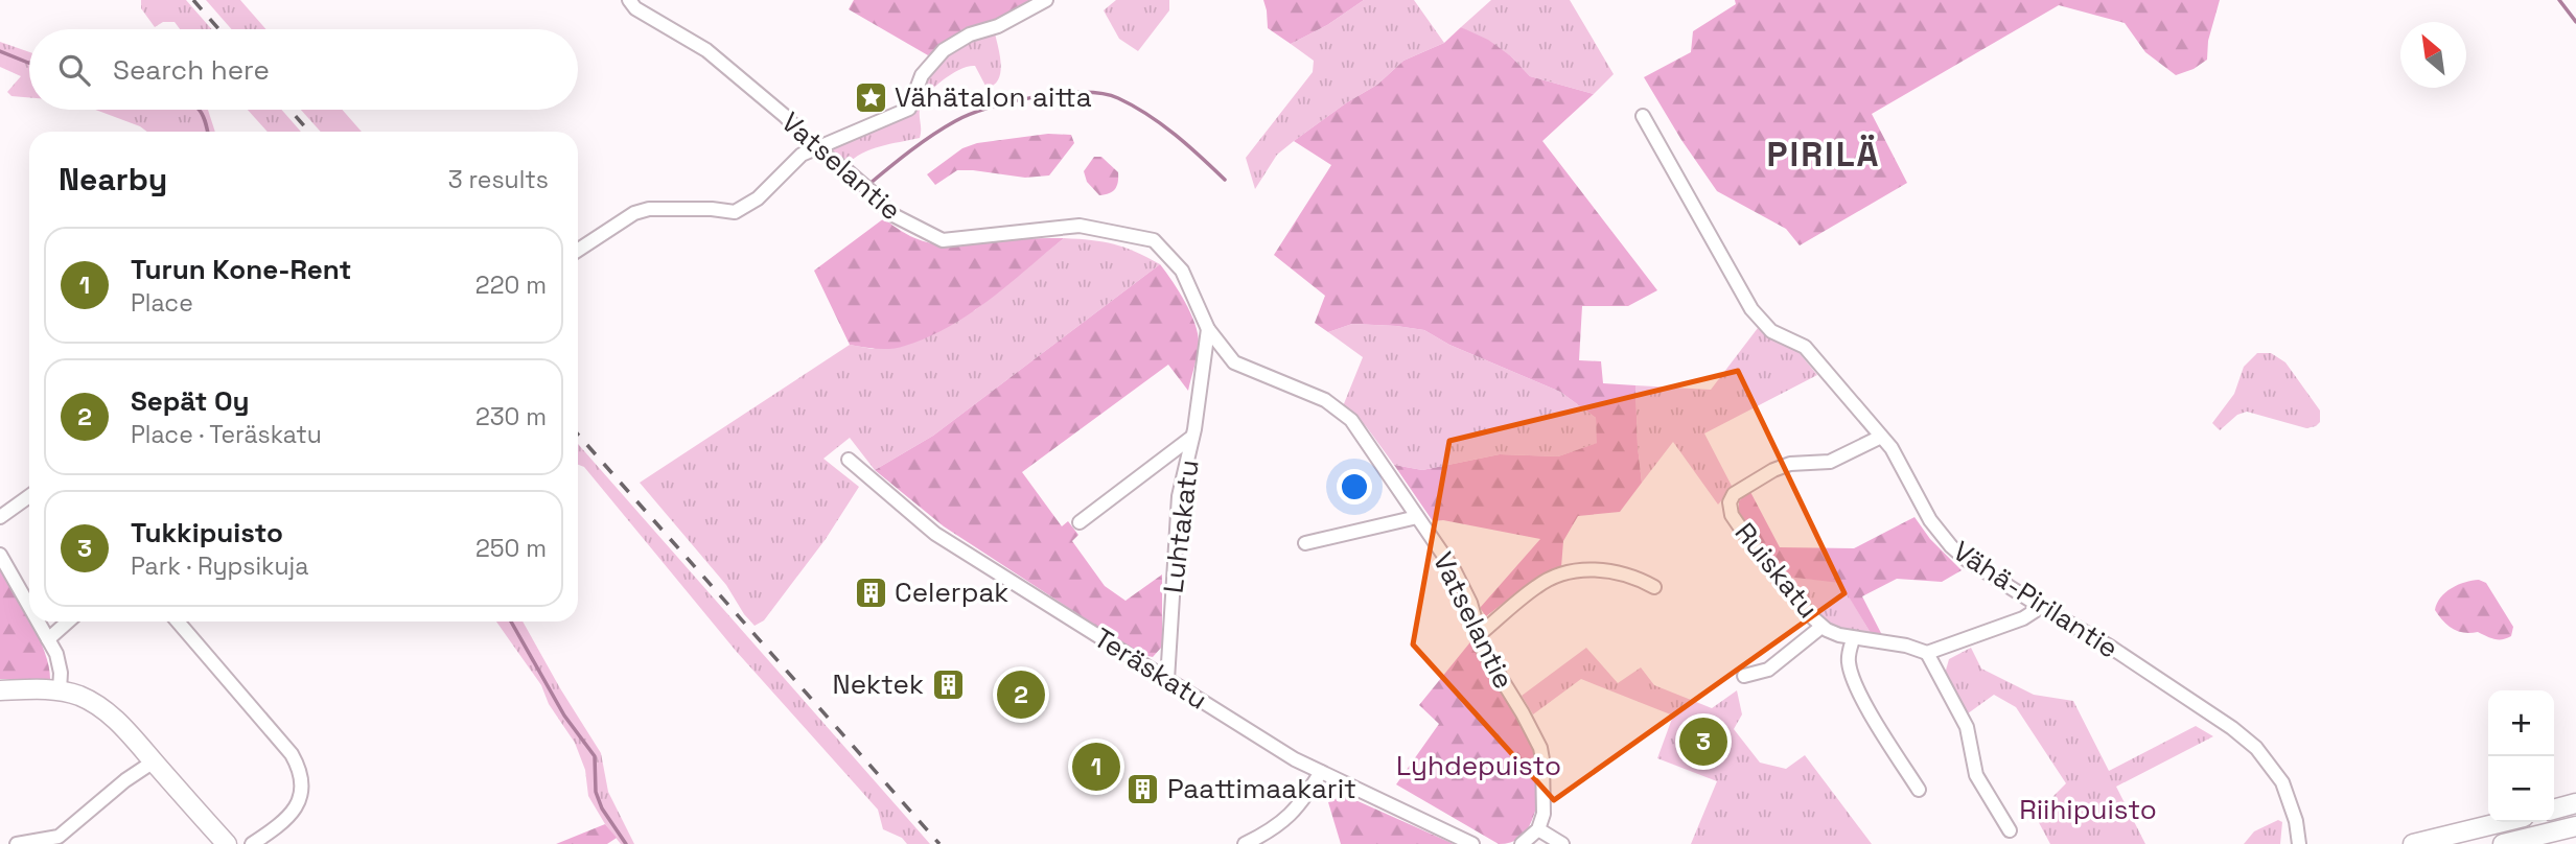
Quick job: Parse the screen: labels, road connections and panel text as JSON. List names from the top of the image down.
{
  "streets": {
    "street": [
      "Vatselantie",
      "Luhtakatu",
      "Ruiskatu",
      "Vähä-Pirilantie",
      "Teräskatu"
    ]
  },
  "crossings": [
    ["Vatselantie", "Luhtakatu"],
    ["Luhtakatu", "Teräskatu"],
    ["Ruiskatu", "Vähä-Pirilantie"]
  ],
  "districts": ["PIRILÄ"],
  "parks": ["Lyhdepuisto", "Riihipuisto"],
  "places": {
    "place": ["Vähätalon aitta"],
    "building": ["Celerpak", "Nektek", "Paattimaakarit"]
  },
  "north": "top left",
  "page": {
    "search": "Search here",
    "heading": ["Nearby", "3 results"],
    "list": [
      {
        "mark": "1",
        "name": "Turun Kone-Rent",
        "note": "Place",
        "value": "220 m"
      },
      {
        "mark": "2",
        "name": "Sepät Oy",
        "note": "Place · Teräskatu",
        "value": "230 m"
      },
      {
        "mark": "3",
        "name": "Tukkipuisto",
        "note": "Park · Rypsikuja",
        "value": "250 m"
      }
    ],
    "pins": ["2", "3", "1"],
    "map_buttons": ["+", "−"]
  }
}
